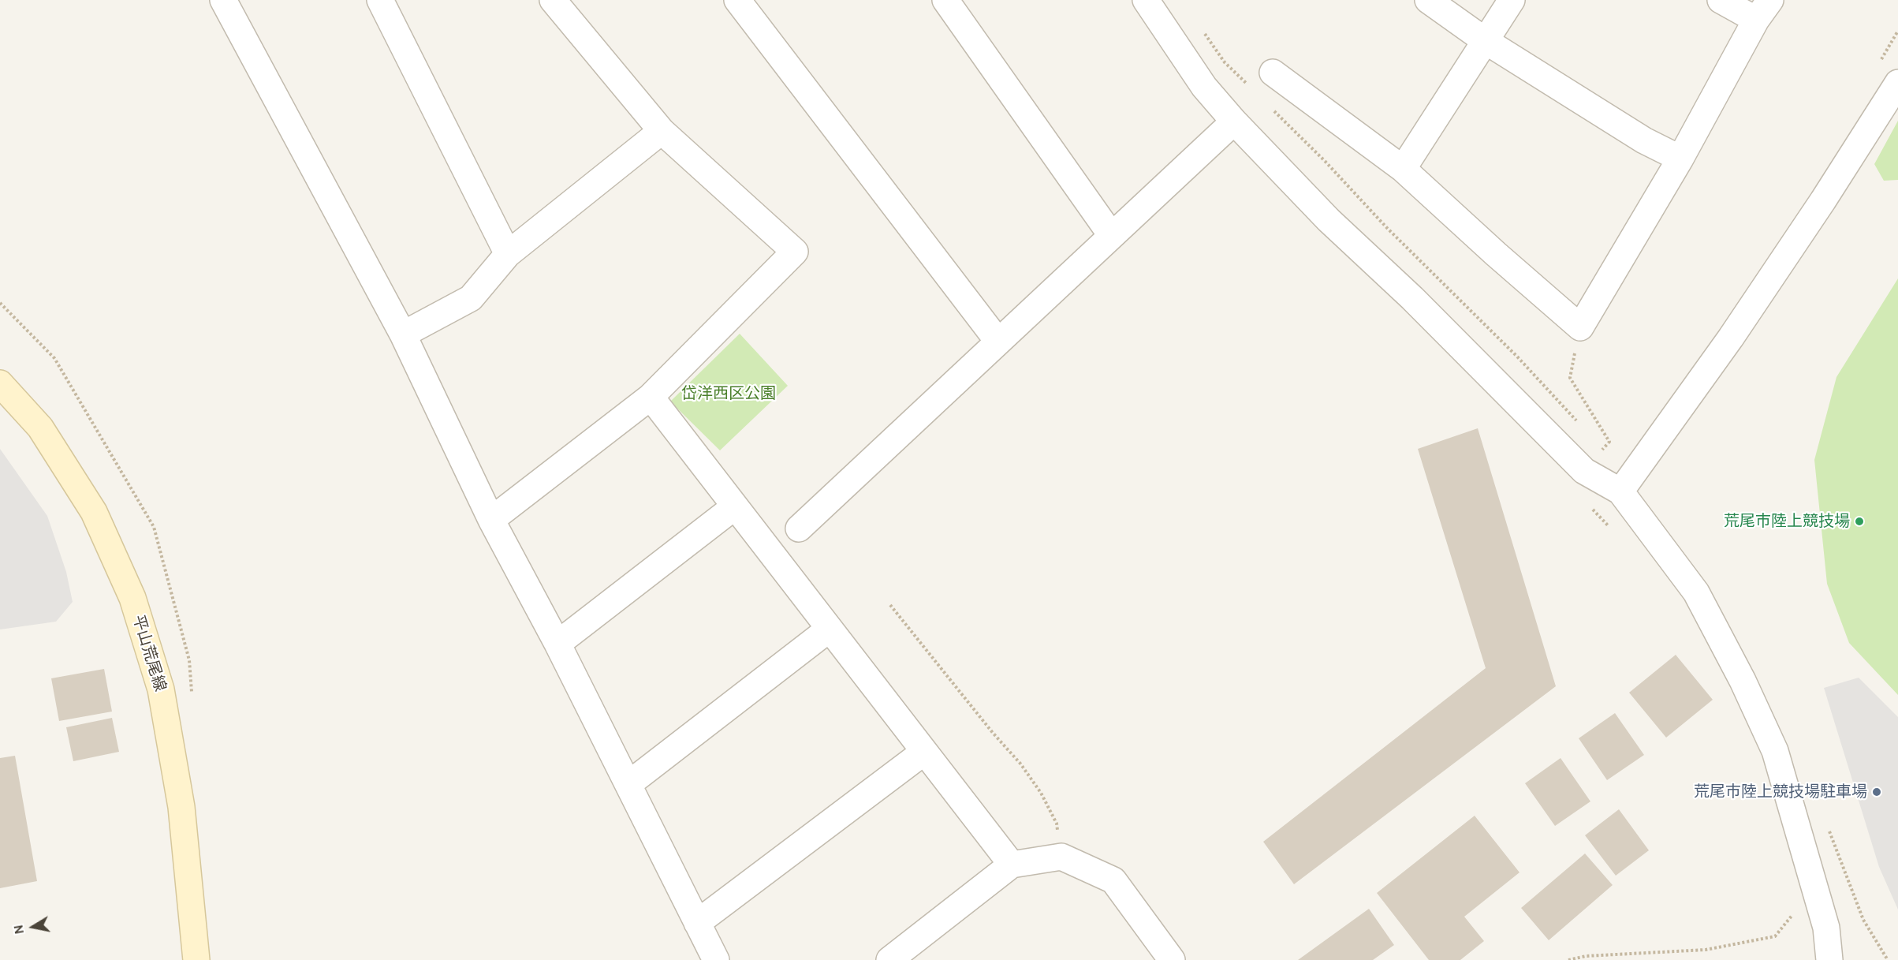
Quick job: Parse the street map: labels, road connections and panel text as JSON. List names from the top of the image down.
{
  "streets": {
    "main road": ["平山荒尾線"]
  },
  "parks": ["岱洋西区公園"],
  "places": ["荒尾市陸上競技場", "荒尾市陸上競技場駐車場"],
  "north": "left"
}
